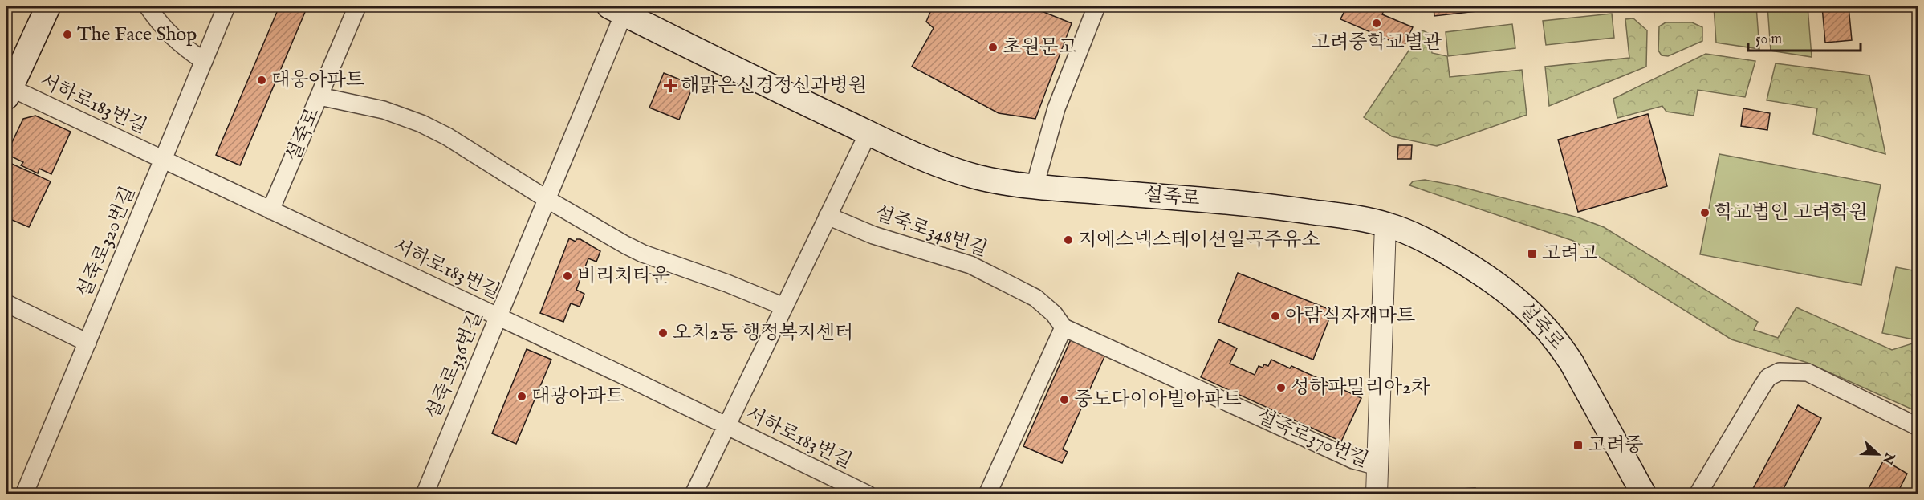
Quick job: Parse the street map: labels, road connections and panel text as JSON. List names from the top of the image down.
{
  "streets": {
    "main road": ["설죽로"],
    "street": [
      "서하로183번길",
      "설죽로348번길",
      "설죽로320번길",
      "설죽로336번길",
      "설죽로370번길"
    ]
  },
  "crossings": [
    ["서하로183번길", "설죽로"],
    ["서하로183번길", "설죽로320번길"],
    ["서하로183번길", "설죽로336번길"],
    ["설죽로", "설죽로336번길"],
    ["설죽로", "설죽로370번길"],
    ["설죽로348번길", "설죽로370번길"]
  ],
  "places": {
    "other": [
      "고려중학교별관",
      "The Face Shop",
      "초원문고",
      "대웅아파트",
      "학교법인 고려학원",
      "지에스넥스테이션일곡주유소",
      "비리치타운",
      "아람식자재마트",
      "오치2동 행정복지센터",
      "성하파밀리아2차",
      "대광아파트",
      "중도다이아빌아파트"
    ],
    "health": ["해맑은신경정신과병원"],
    "transit": ["고려고", "고려중"]
  },
  "scale_bar": "50 m",
  "north": "right"
}
